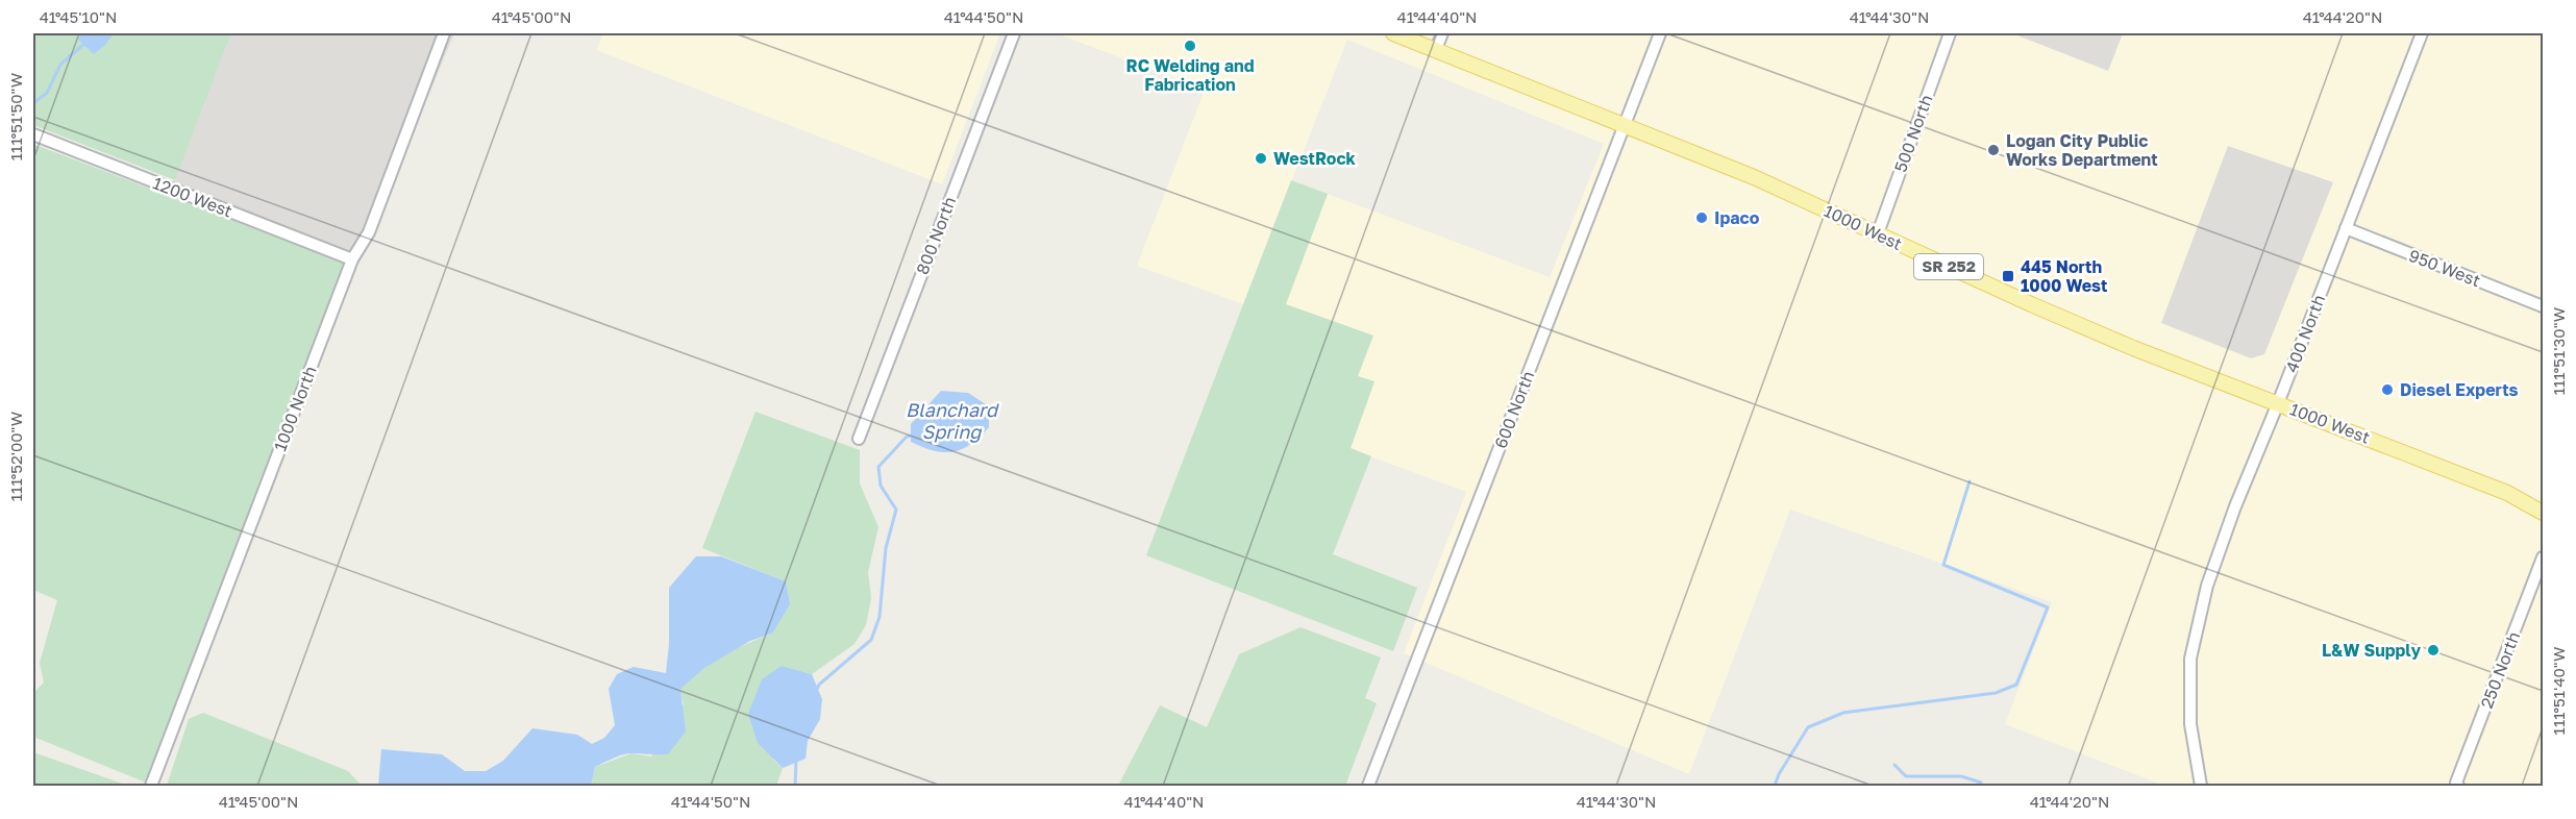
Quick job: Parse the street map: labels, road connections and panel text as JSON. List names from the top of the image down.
{
  "streets": {
    "main road": ["1000 West", "SR 252"],
    "street": [
      "500 North",
      "1200 West",
      "800 North",
      "950 West",
      "400 North",
      "1000 North",
      "600 North",
      "250 North"
    ]
  },
  "crossings": [
    ["500 North", "1000 West"],
    ["1200 West", "1000 North"],
    ["1000 West", "400 North"],
    ["1000 West", "600 North"],
    ["950 West", "400 North"]
  ],
  "water": ["Blanchard Spring"],
  "places": {
    "other": [
      "RC Welding and Fabrication",
      "Logan City Public Works Department",
      "WestRock",
      "Ipaco",
      "Diesel Experts",
      "L&W Supply"
    ],
    "transit": ["445 North 1000 West"]
  },
  "coordinates": [
    "41°45'10\"N",
    "41°45'00\"N",
    "41°44'50\"N",
    "41°44'40\"N",
    "41°44'30\"N",
    "41°44'20\"N",
    "111°51'50\"W",
    "111°51'30\"W",
    "111°52'00\"W",
    "111°51'40\"W"
  ]
}
